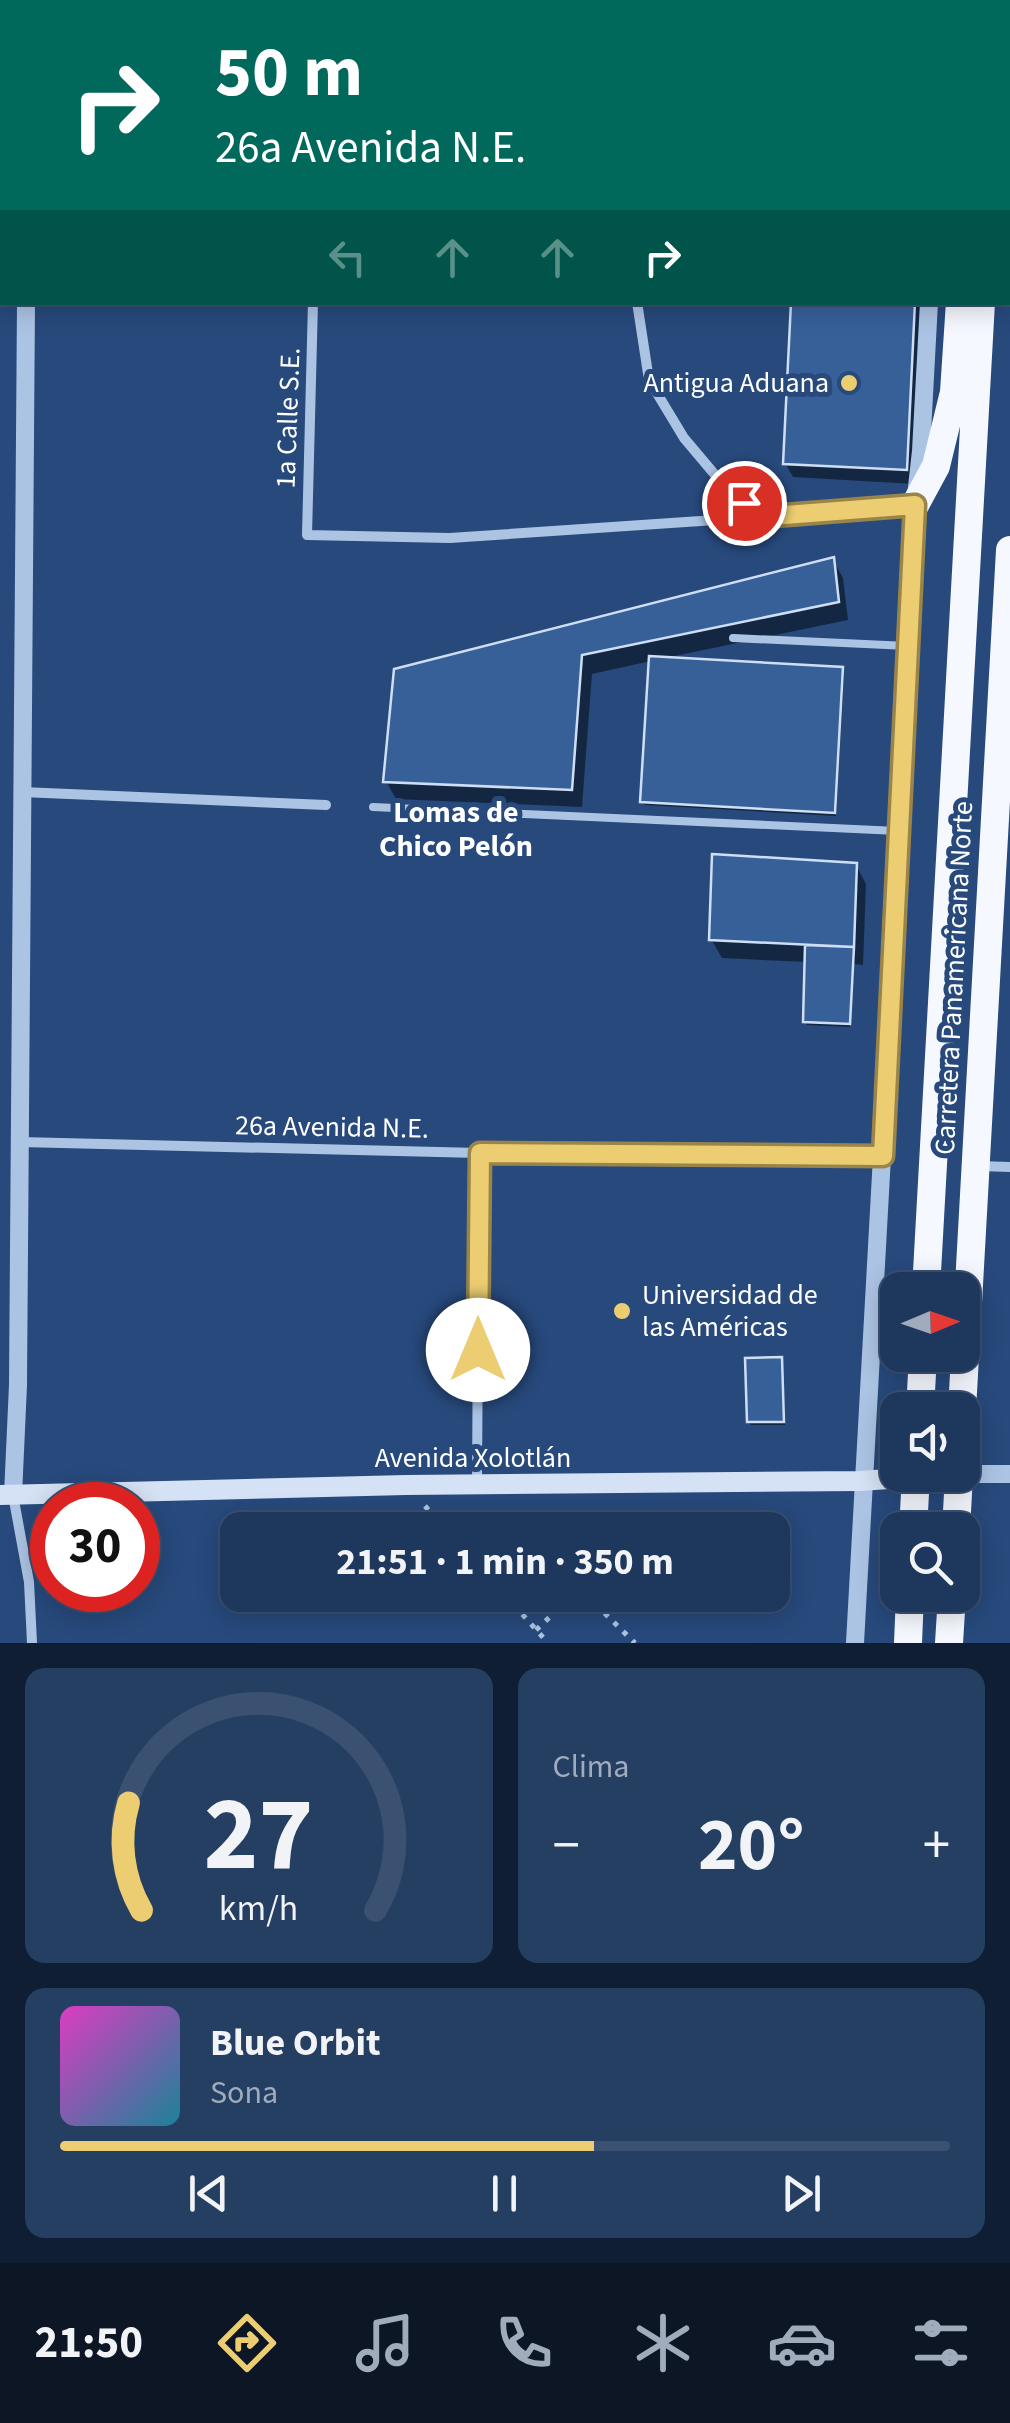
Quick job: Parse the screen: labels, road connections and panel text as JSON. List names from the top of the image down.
{
  "streets": {
    "highway": ["Carretera Panamericana Norte"],
    "main road": ["Avenida Xolotlán"],
    "street": ["1a Calle S.E.", "26a Avenida N.E."]
  },
  "districts": ["Lomas de Chico Pelón"],
  "places": ["Antigua Aduana", "Universidad de las Américas"],
  "north": "right",
  "page": {
    "turn": ["50 m", "26a Avenida N.E."],
    "limit": "30",
    "trip": "21:51 · 1 min · 350 m",
    "tile": "Clima",
    "heat": ["−", "20°", "+"],
    "song": ["Blue Orbit", "Sona"],
    "tabs": "21:50",
    "gauge": ["27", "km/h"]
  }
}
